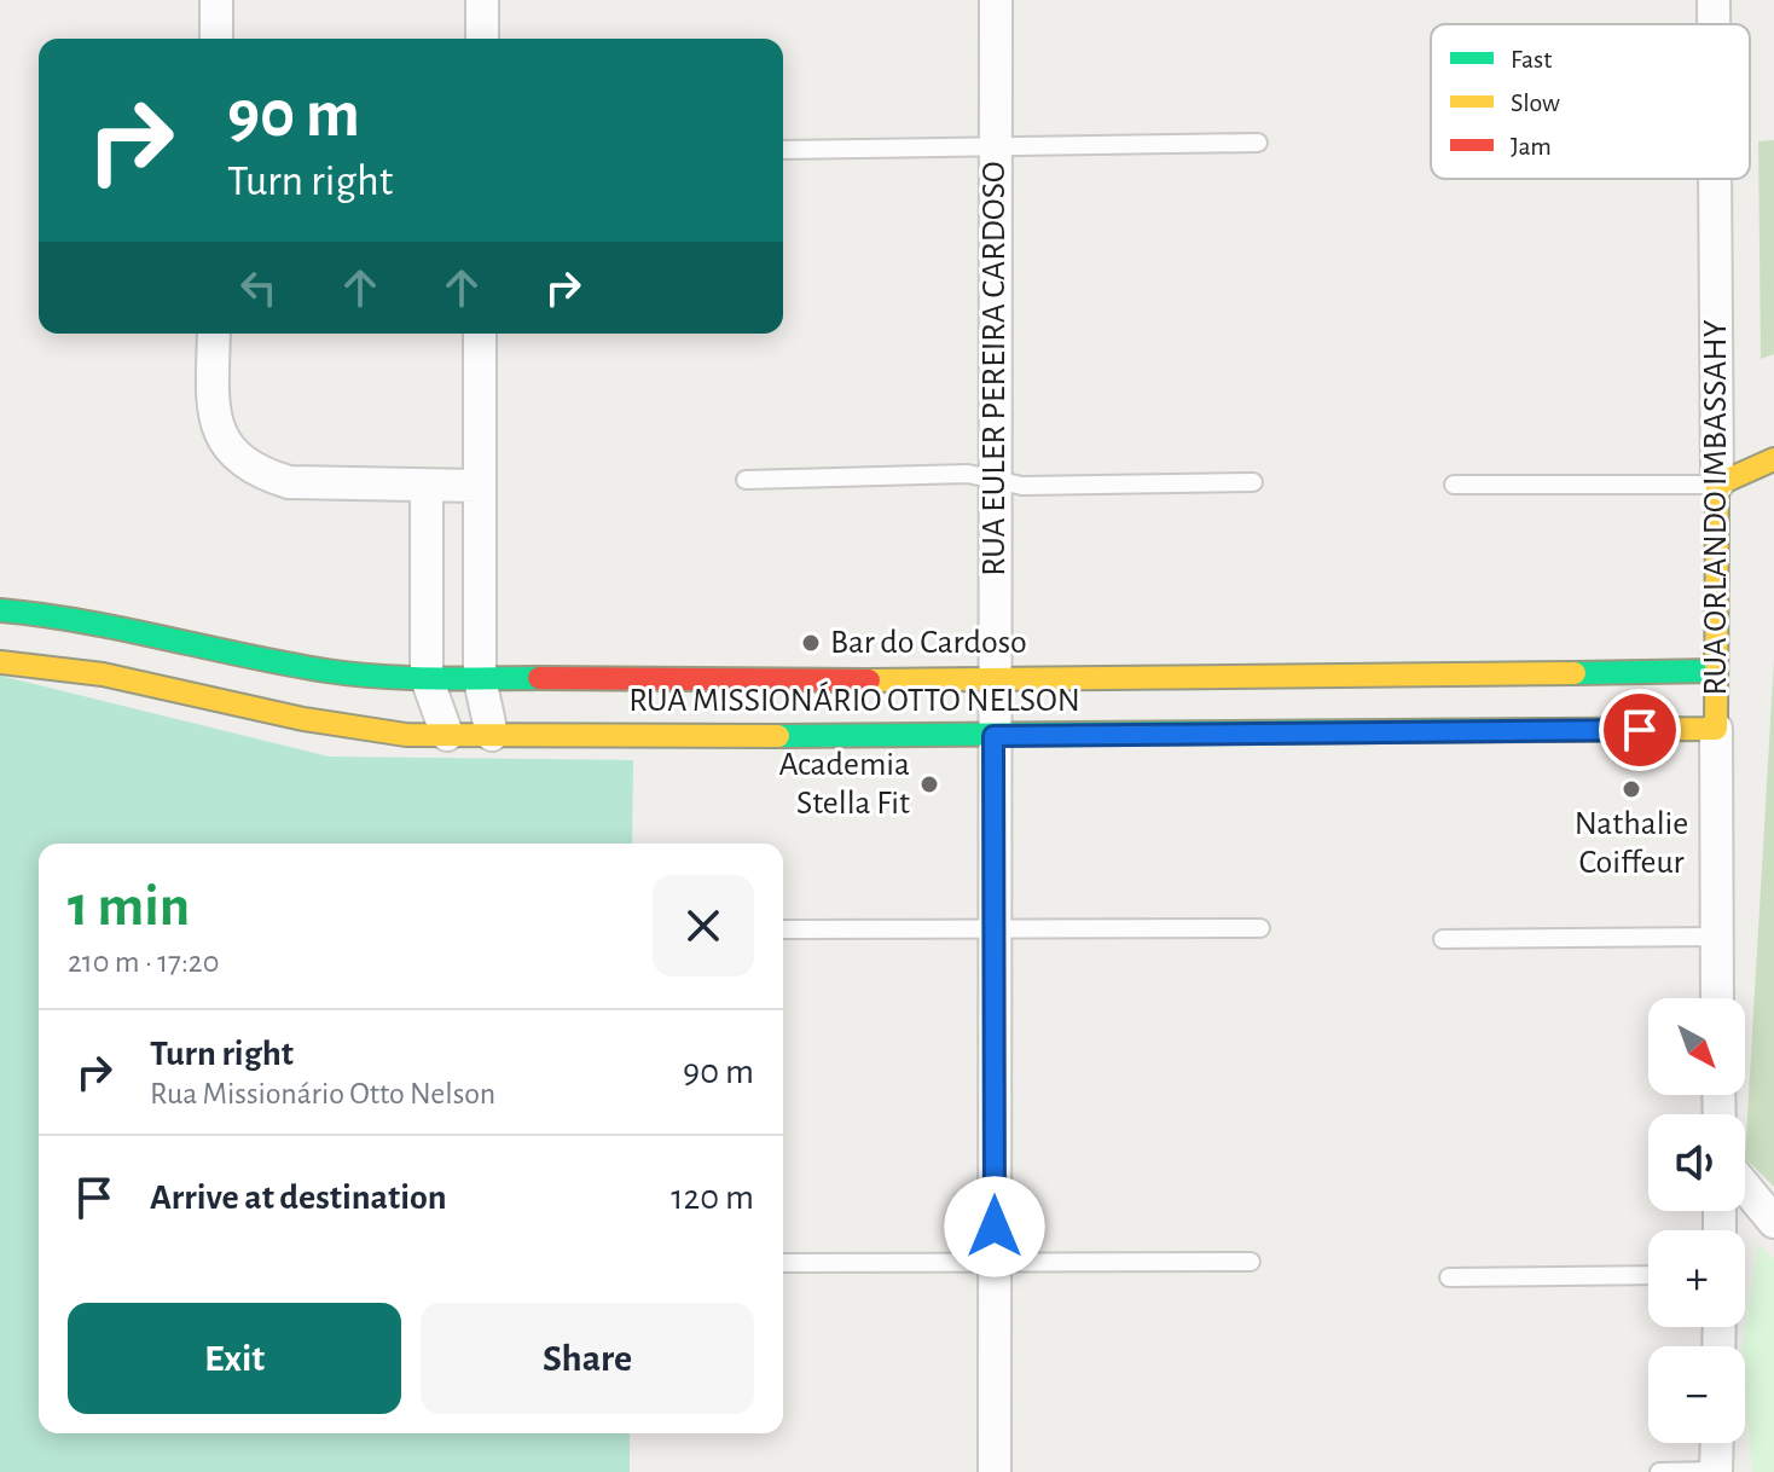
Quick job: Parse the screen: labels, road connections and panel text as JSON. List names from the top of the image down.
{
  "streets": {
    "street": ["RUA EULER PEREIRA CARDOSO", "RUA ORLANDO IMBASSAHY", "RUA MISSIONÁRIO OTTO NELSON"]
  },
  "crossings": [
    ["RUA EULER PEREIRA CARDOSO", "RUA MISSIONÁRIO OTTO NELSON"],
    ["RUA ORLANDO IMBASSAHY", "RUA MISSIONÁRIO OTTO NELSON"]
  ],
  "places": ["Bar do Cardoso", "Academia Stella Fit", "Nathalie Coiffeur"],
  "legend": ["Fast", "Slow", "Jam"],
  "north": "bottom right",
  "page": {
    "turn": ["90 m", "Turn right"],
    "heading": ["1 min", "210 m · 17:20"],
    "map_buttons": ["+", "−"],
    "list": [
      {
        "name": "Turn right",
        "note": "Rua Missionário Otto Nelson",
        "value": "90 m"
      },
      {
        "name": "Arrive at destination",
        "value": "120 m"
      }
    ],
    "buttons": ["Exit", "Share"]
  }
}
